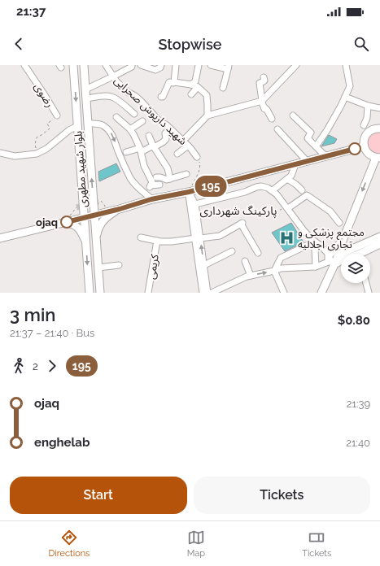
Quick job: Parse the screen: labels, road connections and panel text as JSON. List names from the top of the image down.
{
  "streets": {
    "main road": ["بلوار شهید مطهری"],
    "street": ["رضوی", "شهید داریوش صحرایی", "کریمی"]
  },
  "districts": ["پارکینگ شهرداری"],
  "places": {
    "other": ["ojaq"],
    "hospital": ["مجتمع پزشکی و تجاری اجلالیه"]
  },
  "lines": ["bus line 195"],
  "page": {
    "status": "21:37",
    "header": "Stopwise",
    "on_map": "195",
    "heading": ["3 min", "21:37 – 21:40 · Bus", "$0.80"],
    "legs": ["2", "195"],
    "list": [
      {
        "name": "ojaq",
        "value": "21:39"
      },
      {
        "name": "enghelab",
        "value": "21:40"
      }
    ],
    "buttons": ["Start", "Tickets"],
    "tabs": ["Directions", "Map", "Tickets"]
  }
}
